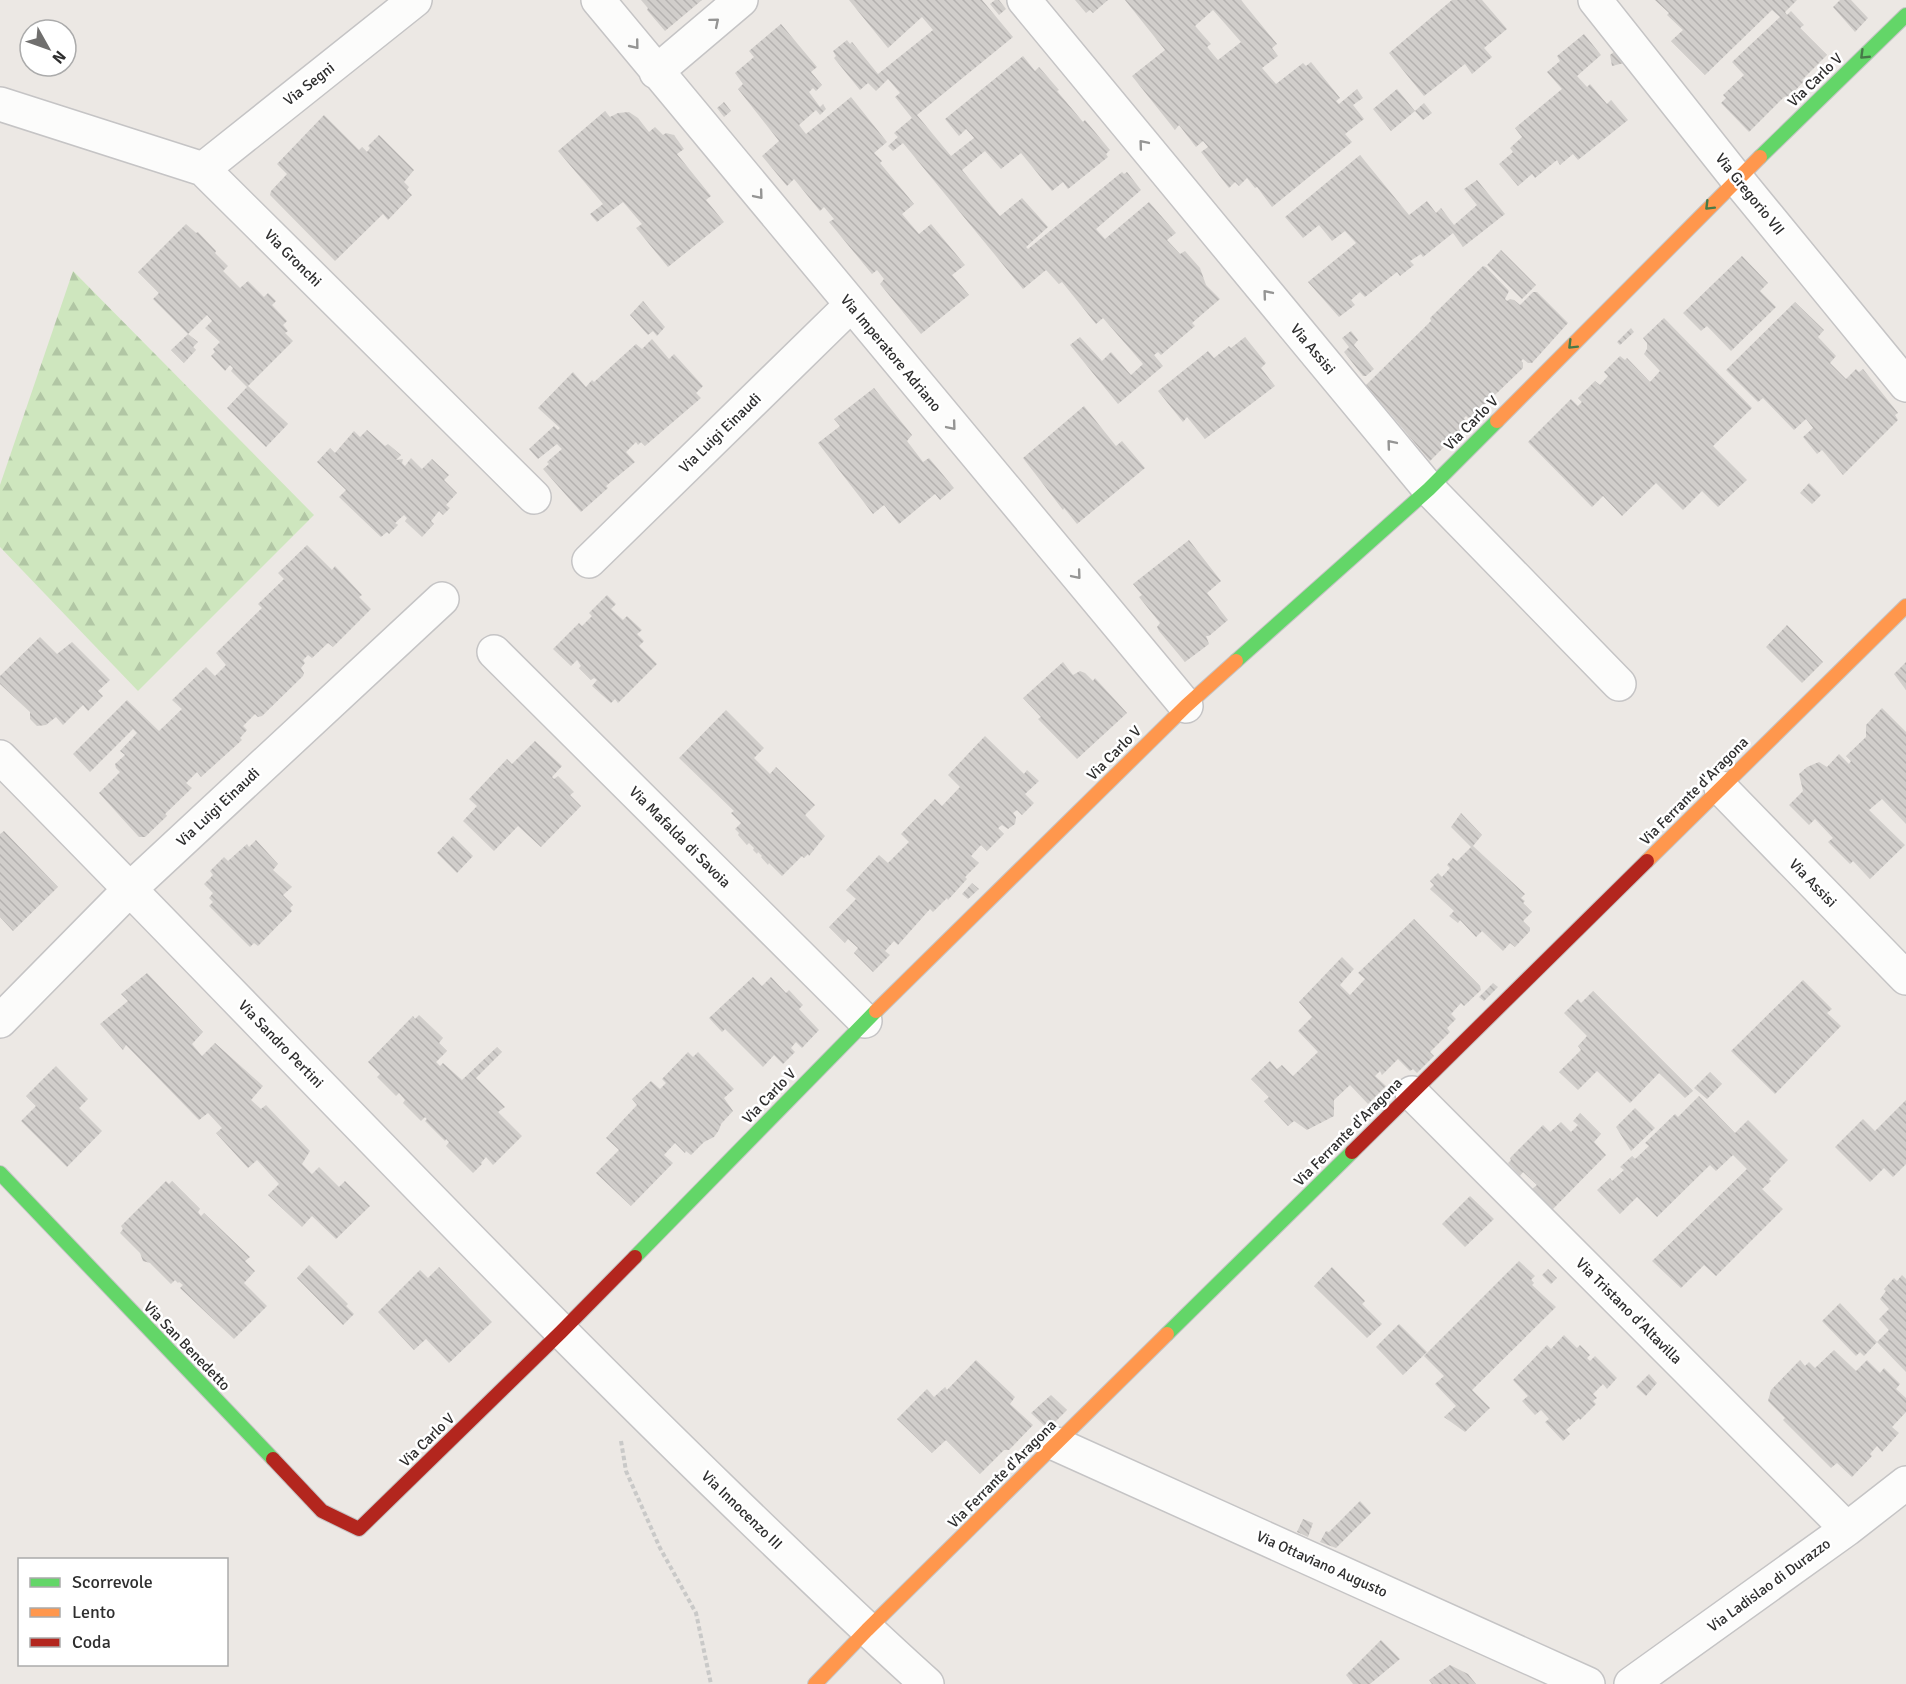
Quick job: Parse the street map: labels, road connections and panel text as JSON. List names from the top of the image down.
{
  "streets": {
    "street": [
      "Via Carlo V",
      "Via Segni",
      "Via Gregorio VII",
      "Via Gronchi",
      "Via Assisi",
      "Via Imperatore Adriano",
      "Via Luigi Einaudi",
      "Via Ferrante d'Aragona",
      "Via Mafalda di Savoia",
      "Via Sandro Pertini",
      "Via Tristano d'Altavilla",
      "Via San Benedetto",
      "Via Innocenzo III",
      "Via Ottaviano Augusto",
      "Via Ladislao di Durazzo"
    ]
  },
  "crossings": [
    ["Via Carlo V", "Via Gregorio VII"],
    ["Via Carlo V", "Via Assisi"],
    ["Via Carlo V", "Via Imperatore Adriano"],
    ["Via Carlo V", "Via Mafalda di Savoia"],
    ["Via Carlo V", "Via Sandro Pertini"],
    ["Via Carlo V", "Via San Benedetto"],
    ["Via Carlo V", "Via Innocenzo III"],
    ["Via Segni", "Via Gronchi"],
    ["Via Assisi", "Via Ferrante d'Aragona"],
    ["Via Imperatore Adriano", "Via Luigi Einaudi"],
    ["Via Luigi Einaudi", "Via Sandro Pertini"],
    ["Via Ferrante d'Aragona", "Via Tristano d'Altavilla"],
    ["Via Ferrante d'Aragona", "Via Innocenzo III"],
    ["Via Ferrante d'Aragona", "Via Ottaviano Augusto"],
    ["Via Sandro Pertini", "Via Innocenzo III"],
    ["Via Tristano d'Altavilla", "Via Ladislao di Durazzo"]
  ],
  "one_way": ["Via Assisi", "Via Imperatore Adriano"],
  "legend": ["Scorrevole", "Lento", "Coda"],
  "north": "bottom right"
}
